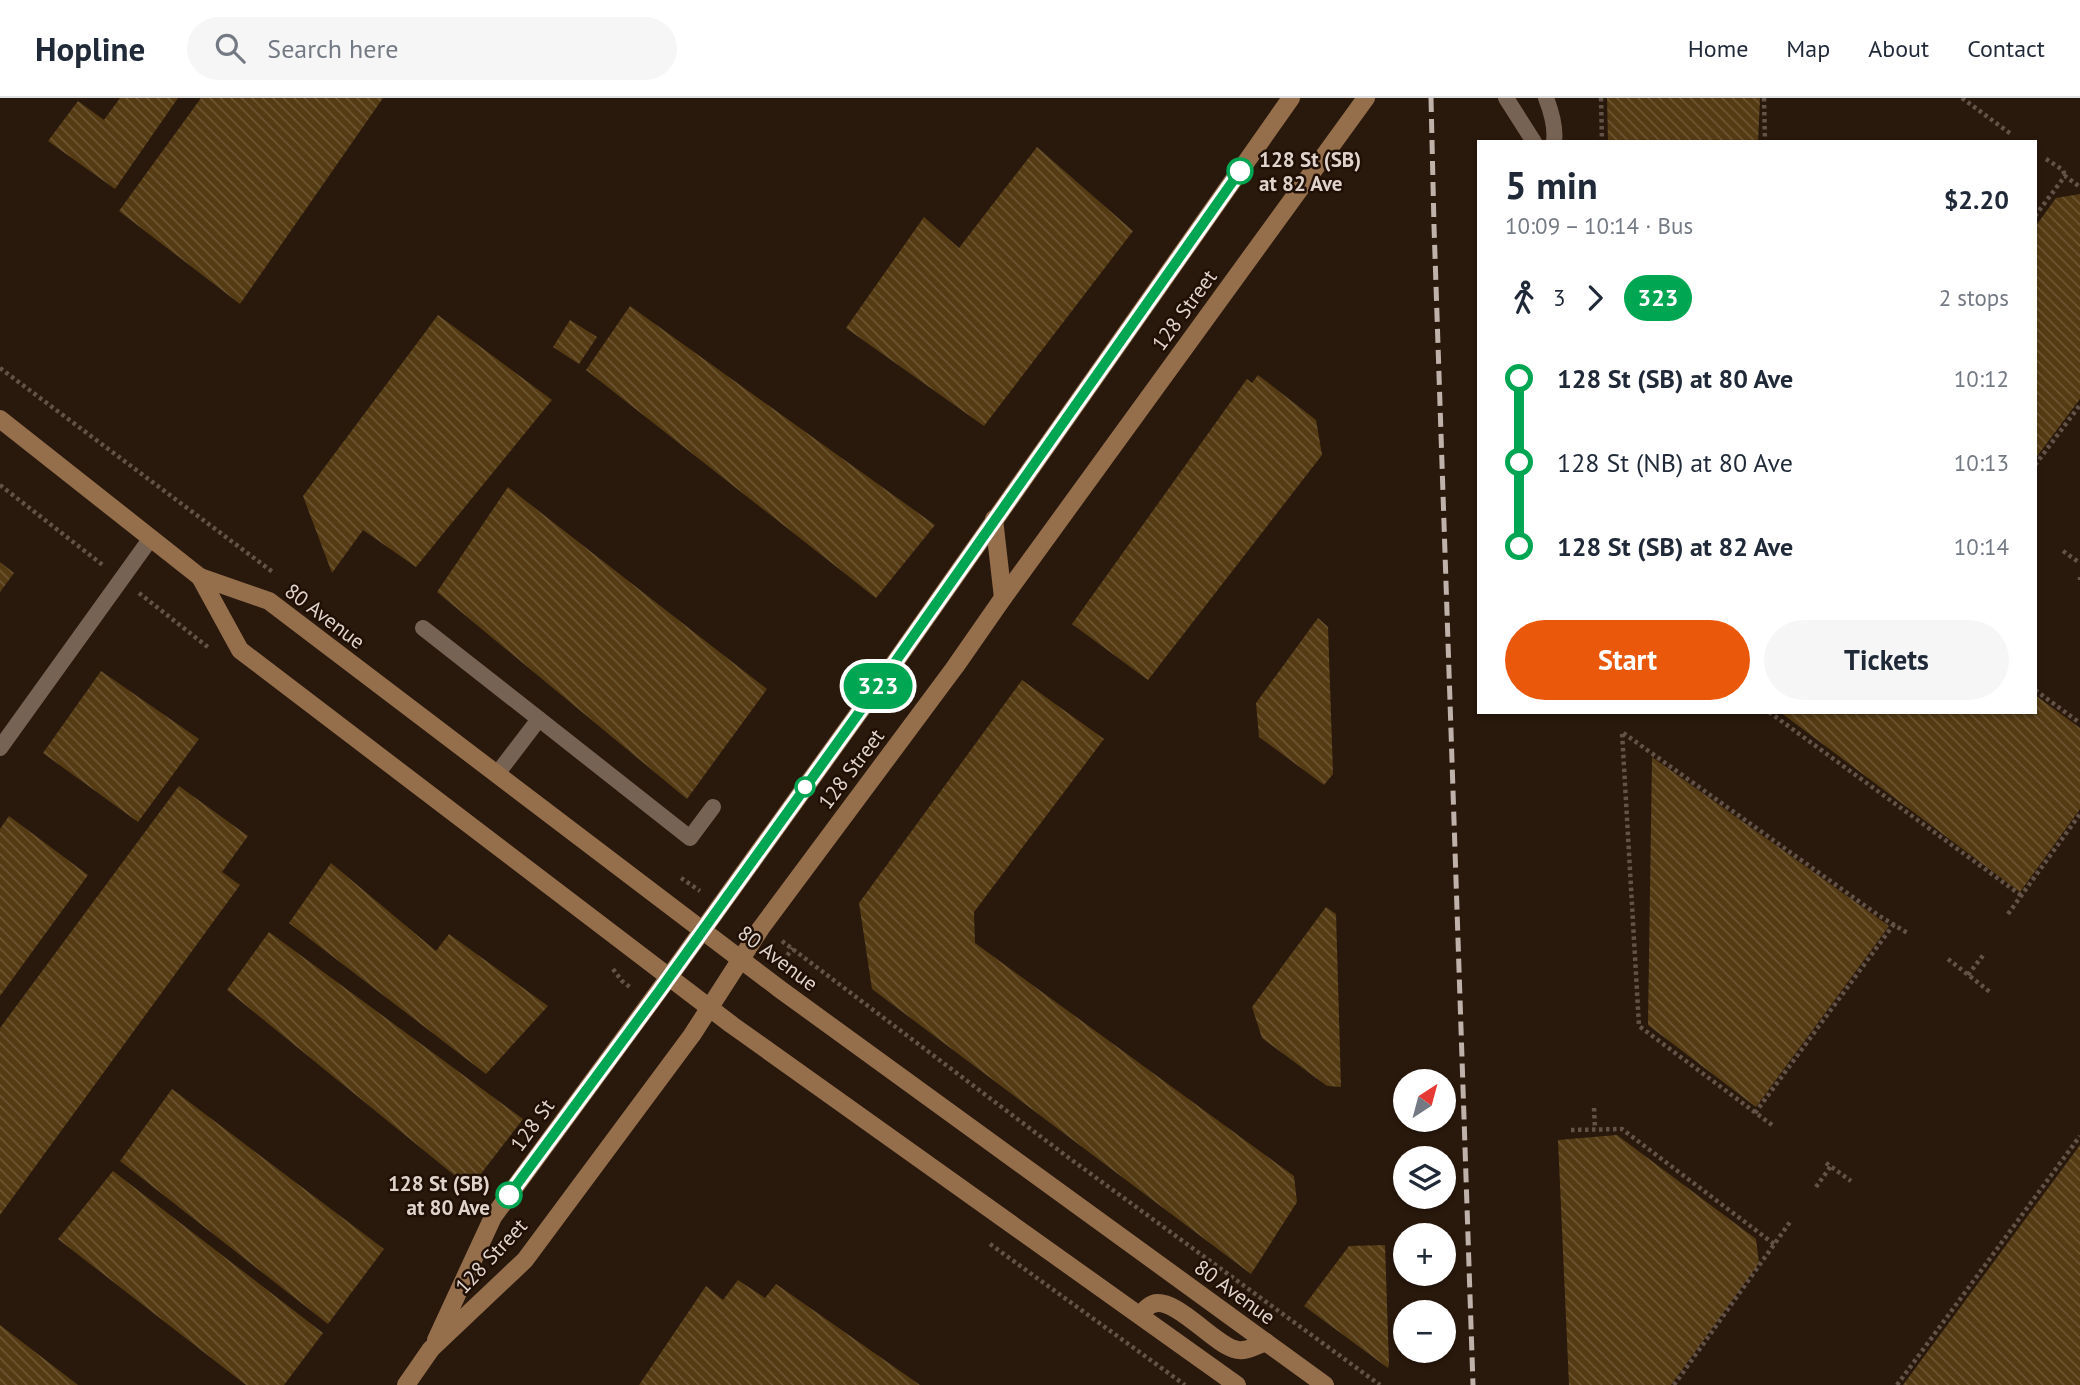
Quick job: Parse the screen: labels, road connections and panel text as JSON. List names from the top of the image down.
{
  "streets": {
    "main road": ["128 Street", "80 Avenue", "128 St"]
  },
  "crossings": [
    ["128 Street", "80 Avenue"],
    ["128 Street", "128 St"],
    ["80 Avenue", "128 St"]
  ],
  "places": ["128 St (SB) at 82 Ave", "128 St (SB) at 80 Ave"],
  "lines": ["bus line 323"],
  "north": "top right",
  "page": {
    "header": "Hopline",
    "search": "Search here",
    "nav": [
      "Home",
      "Map",
      "About",
      "Contact"
    ],
    "on_map": "323",
    "heading": ["5 min", "10:09 – 10:14 · Bus", "$2.20"],
    "legs": ["3", "323", "2 stops"],
    "list": [
      {
        "name": "128 St (SB) at 80 Ave",
        "value": "10:12"
      },
      {
        "name": "128 St (NB) at 80 Ave",
        "value": "10:13"
      },
      {
        "name": "128 St (SB) at 82 Ave",
        "value": "10:14"
      }
    ],
    "buttons": ["Start", "Tickets"],
    "map_buttons": ["+", "−"]
  }
}
